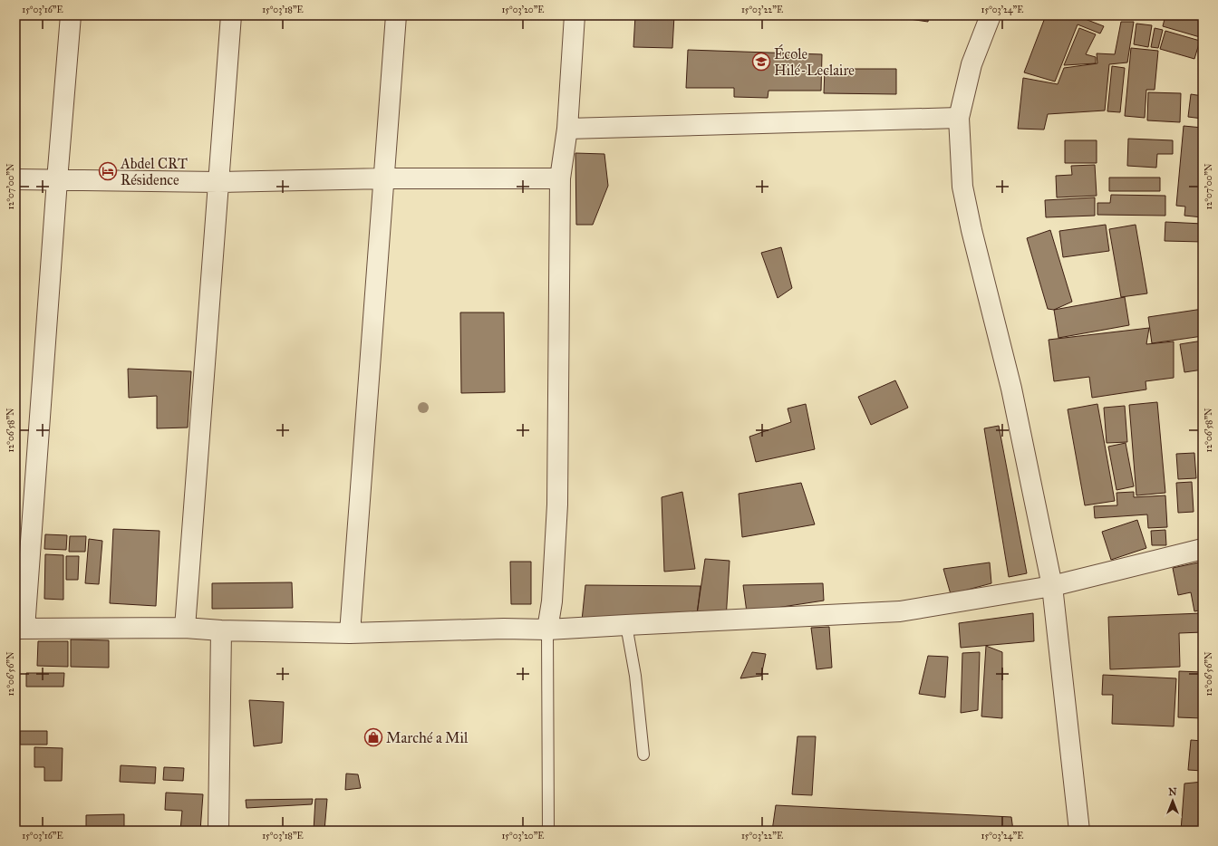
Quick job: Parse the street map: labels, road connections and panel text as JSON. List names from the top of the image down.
{
  "places": {
    "school or university": ["École Hilé-Leclaire"],
    "hotel": ["Abdel CRT Résidence"],
    "shop": ["Marché a Mil"]
  },
  "north": "top",
  "coordinates": [
    "15°03'16\"E",
    "15°03'18\"E",
    "15°03'20\"E",
    "15°03'22\"E",
    "15°03'24\"E",
    "12°07'00\"N",
    "12°06'58\"N",
    "12°06'56\"N"
  ]
}
